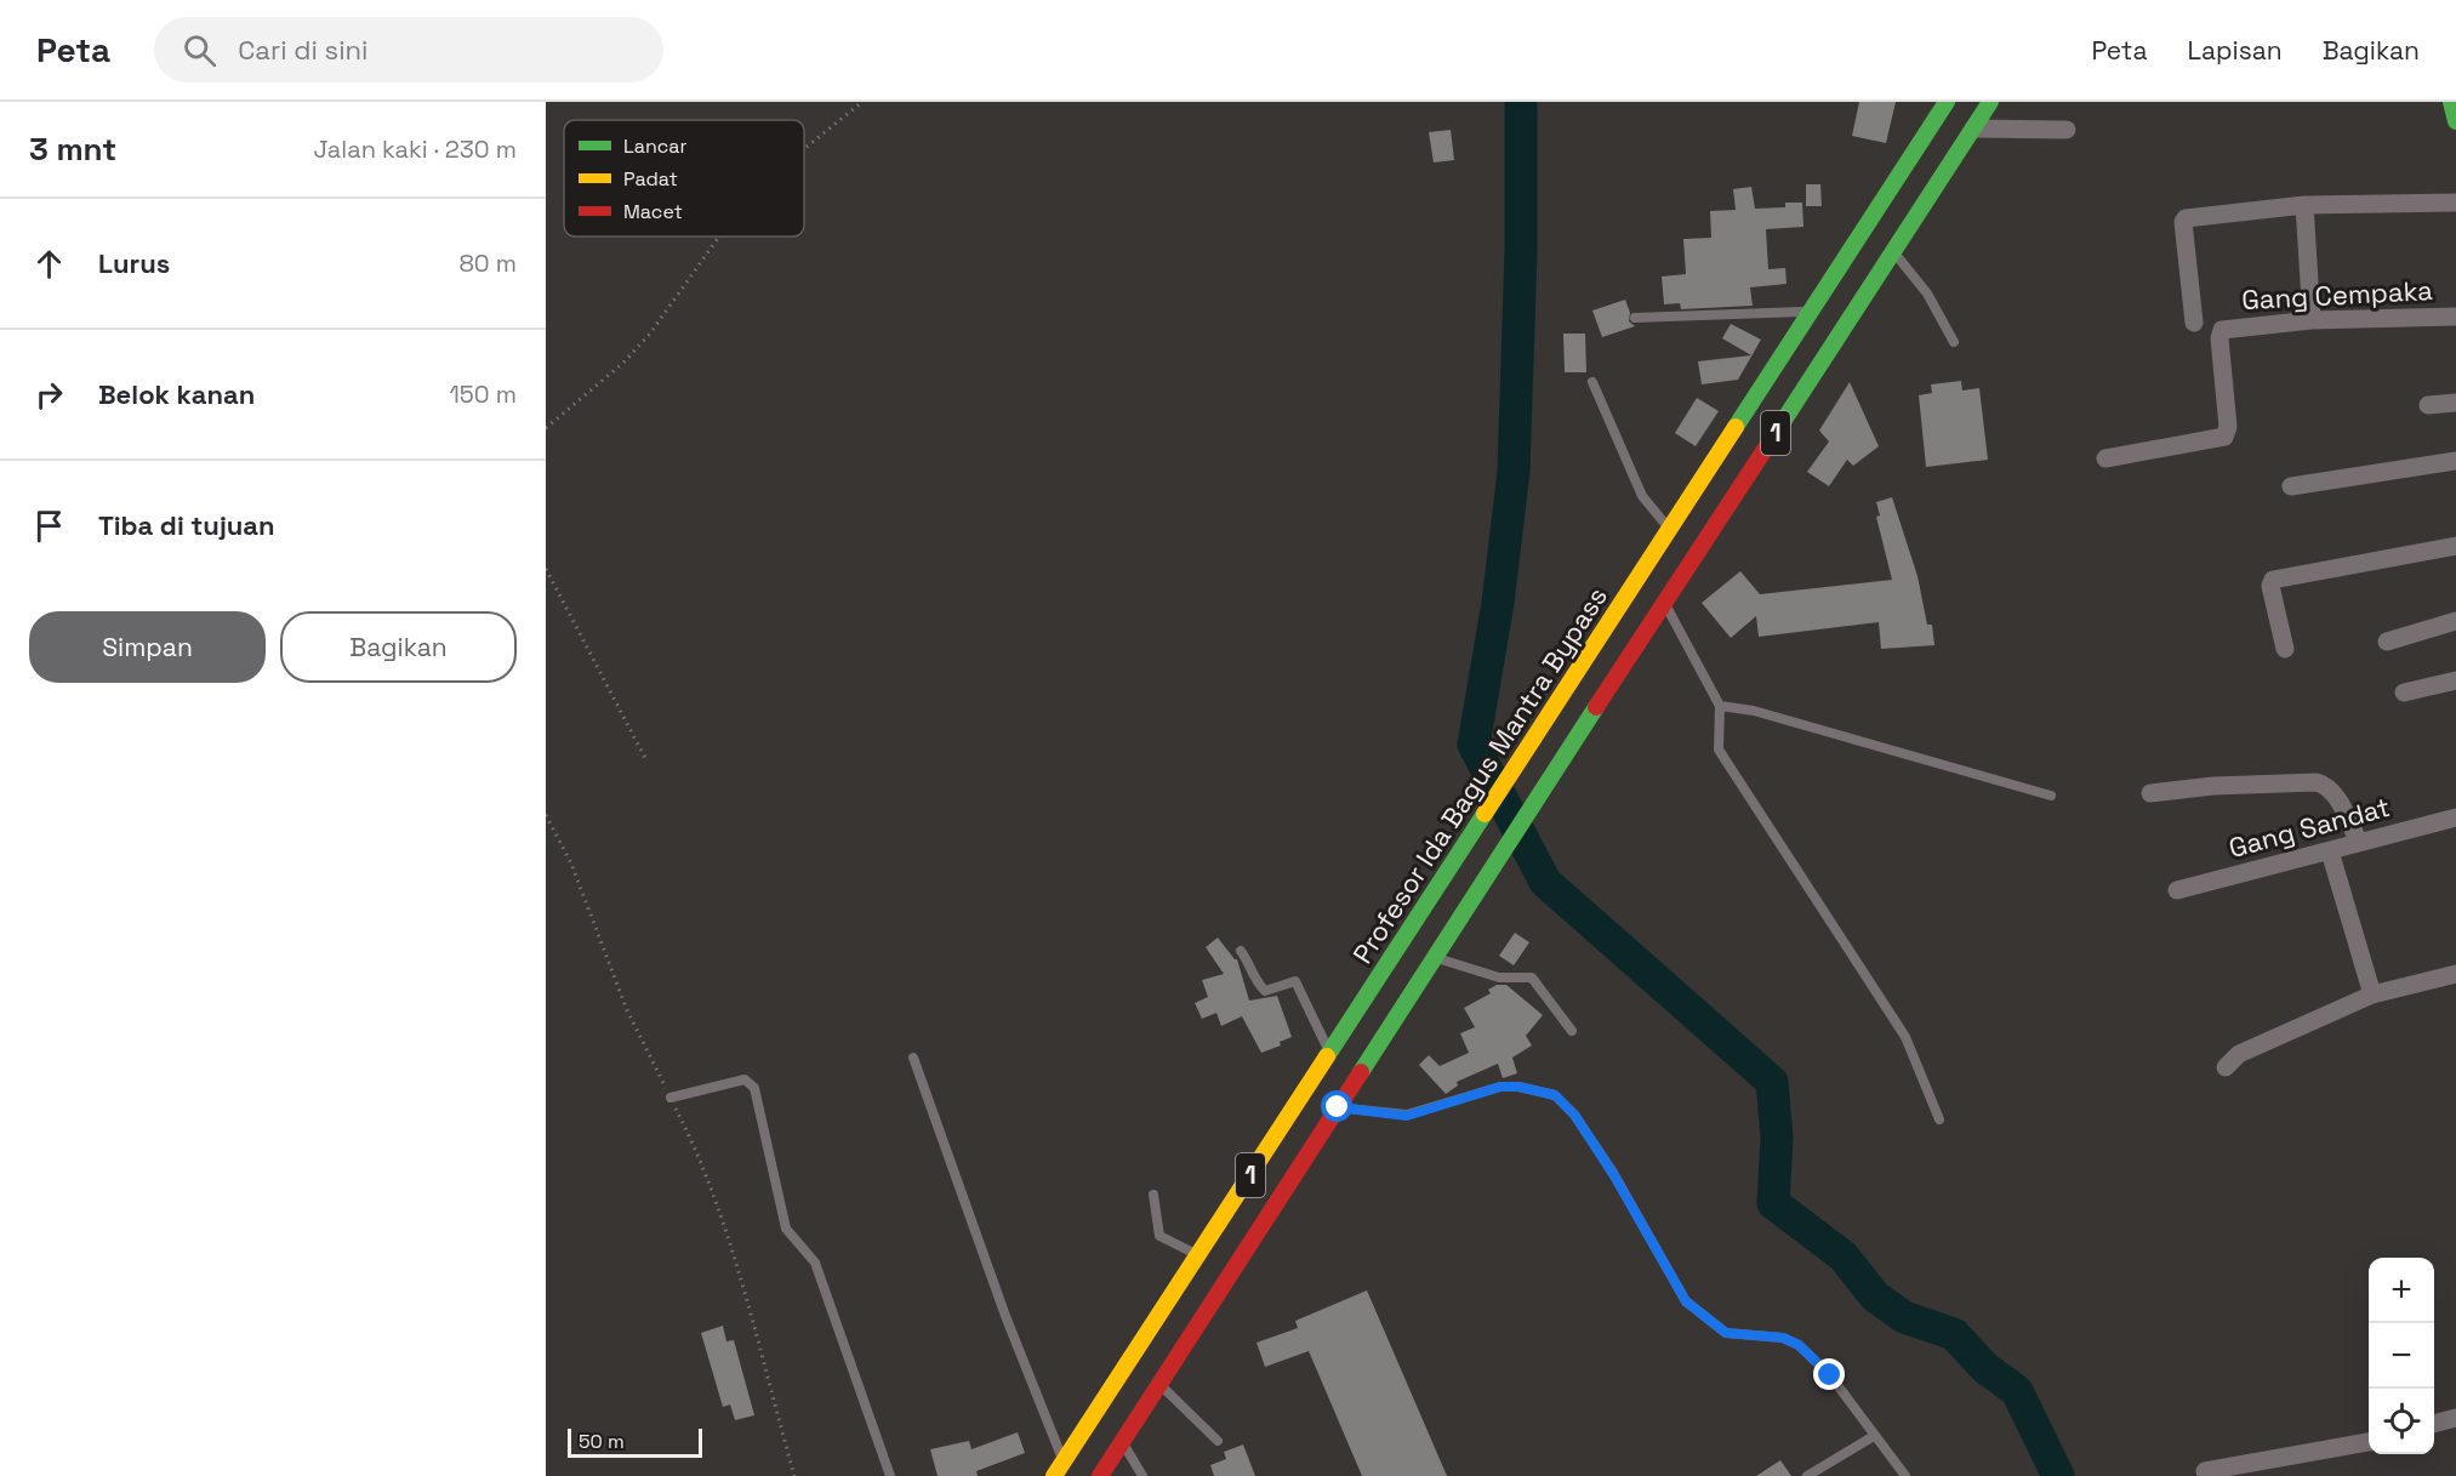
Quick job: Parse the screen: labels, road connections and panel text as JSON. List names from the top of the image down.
{
  "streets": {
    "main road": ["1", "Profesor Ida Bagus Mantra Bypass"],
    "street": ["Gang Cempaka", "Gang Sandat"]
  },
  "legend": ["Lancar", "Padat", "Macet"],
  "scale_bar": "50 m",
  "page": {
    "header": "Peta",
    "search": "Cari di sini",
    "nav": ["Peta", "Lapisan", "Bagikan"],
    "heading": ["3 mnt", "Jalan kaki · 230 m"],
    "list": [
      ["Lurus", "80 m"],
      ["Belok kanan", "150 m"],
      "Tiba di tujuan"
    ],
    "buttons": ["Simpan", "Bagikan"],
    "map_buttons": ["+", "−"],
    "scale": "50 m"
  }
}
